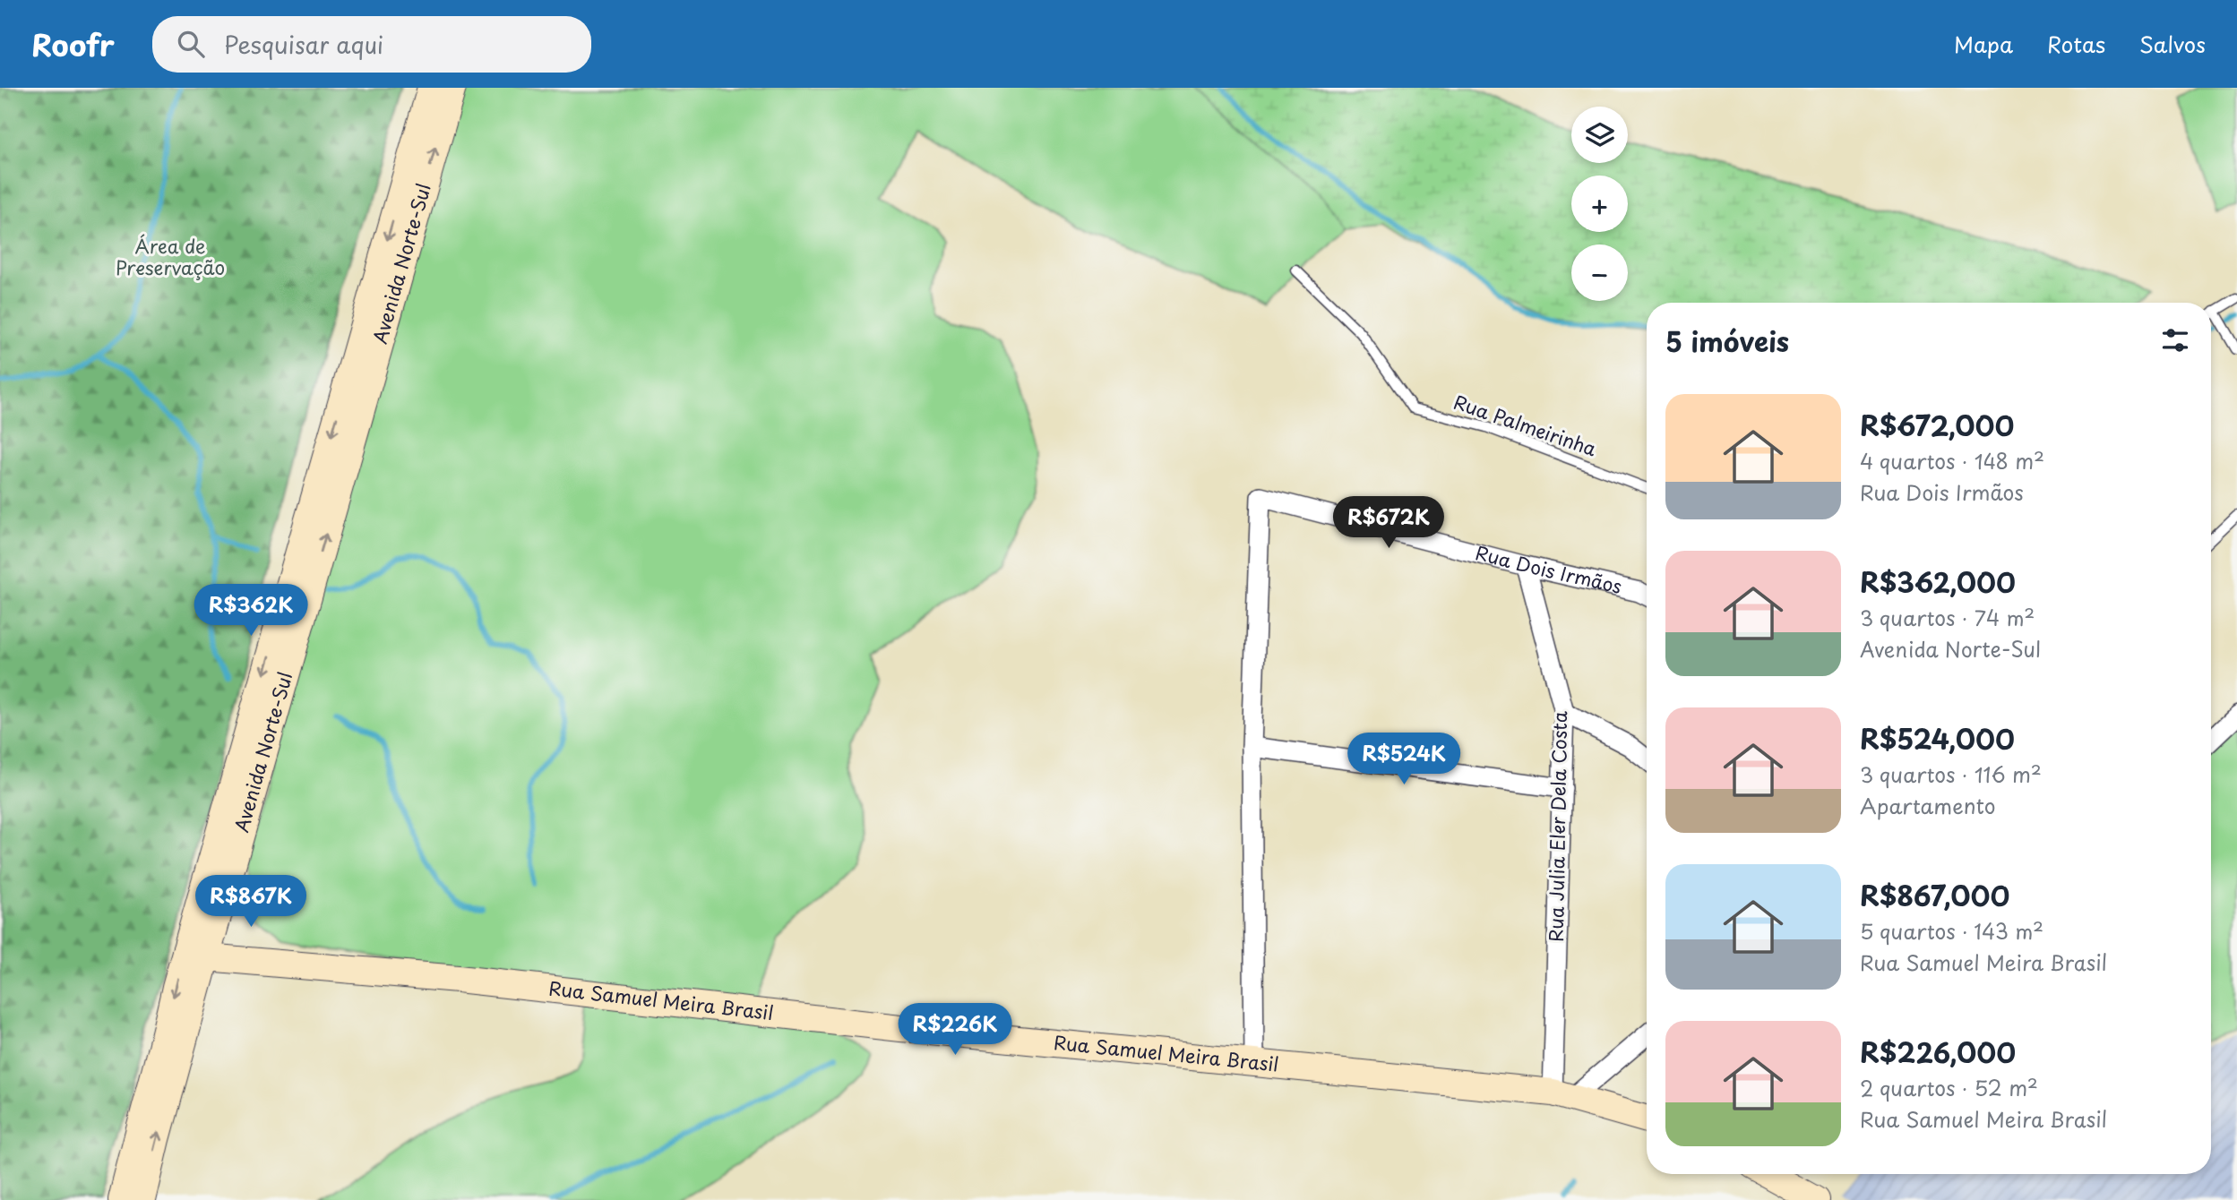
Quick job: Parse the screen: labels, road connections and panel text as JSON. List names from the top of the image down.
{
  "streets": {
    "main road": ["Avenida Norte-Sul", "Rua Samuel Meira Brasil"],
    "street": ["Rua Dois Irmãos", "Rua Julia Eler Dela Costa"],
    "lane": ["Rua Palmeirinha"]
  },
  "crossings": [
    ["Avenida Norte-Sul", "Rua Samuel Meira Brasil"],
    ["Rua Dois Irmãos", "Rua Julia Eler Dela Costa"],
    ["Rua Julia Eler Dela Costa", "Rua Samuel Meira Brasil"]
  ],
  "parks": ["Área de Preservação"],
  "page": {
    "header": "Roofr",
    "search": "Pesquisar aqui",
    "nav": ["Mapa", "Rotas", "Salvos"],
    "map_buttons": ["+", "−"],
    "heading": "5 imóveis",
    "list": [
      {
        "name": "R$672,000",
        "note": "4 quartos · 148 m² · Rua Dois Irmãos"
      },
      {
        "name": "R$362,000",
        "note": "3 quartos · 74 m² · Avenida Norte-Sul"
      },
      {
        "name": "R$524,000",
        "note": "3 quartos · 116 m² · Apartamento"
      },
      {
        "name": "R$867,000",
        "note": "5 quartos · 143 m² · Rua Samuel Meira Brasil"
      },
      {
        "name": "R$226,000",
        "note": "2 quartos · 52 m² · Rua Samuel Meira Brasil"
      }
    ],
    "price": [
      "R$672K",
      "R$362K",
      "R$524K",
      "R$867K",
      "R$226K"
    ]
  }
}
